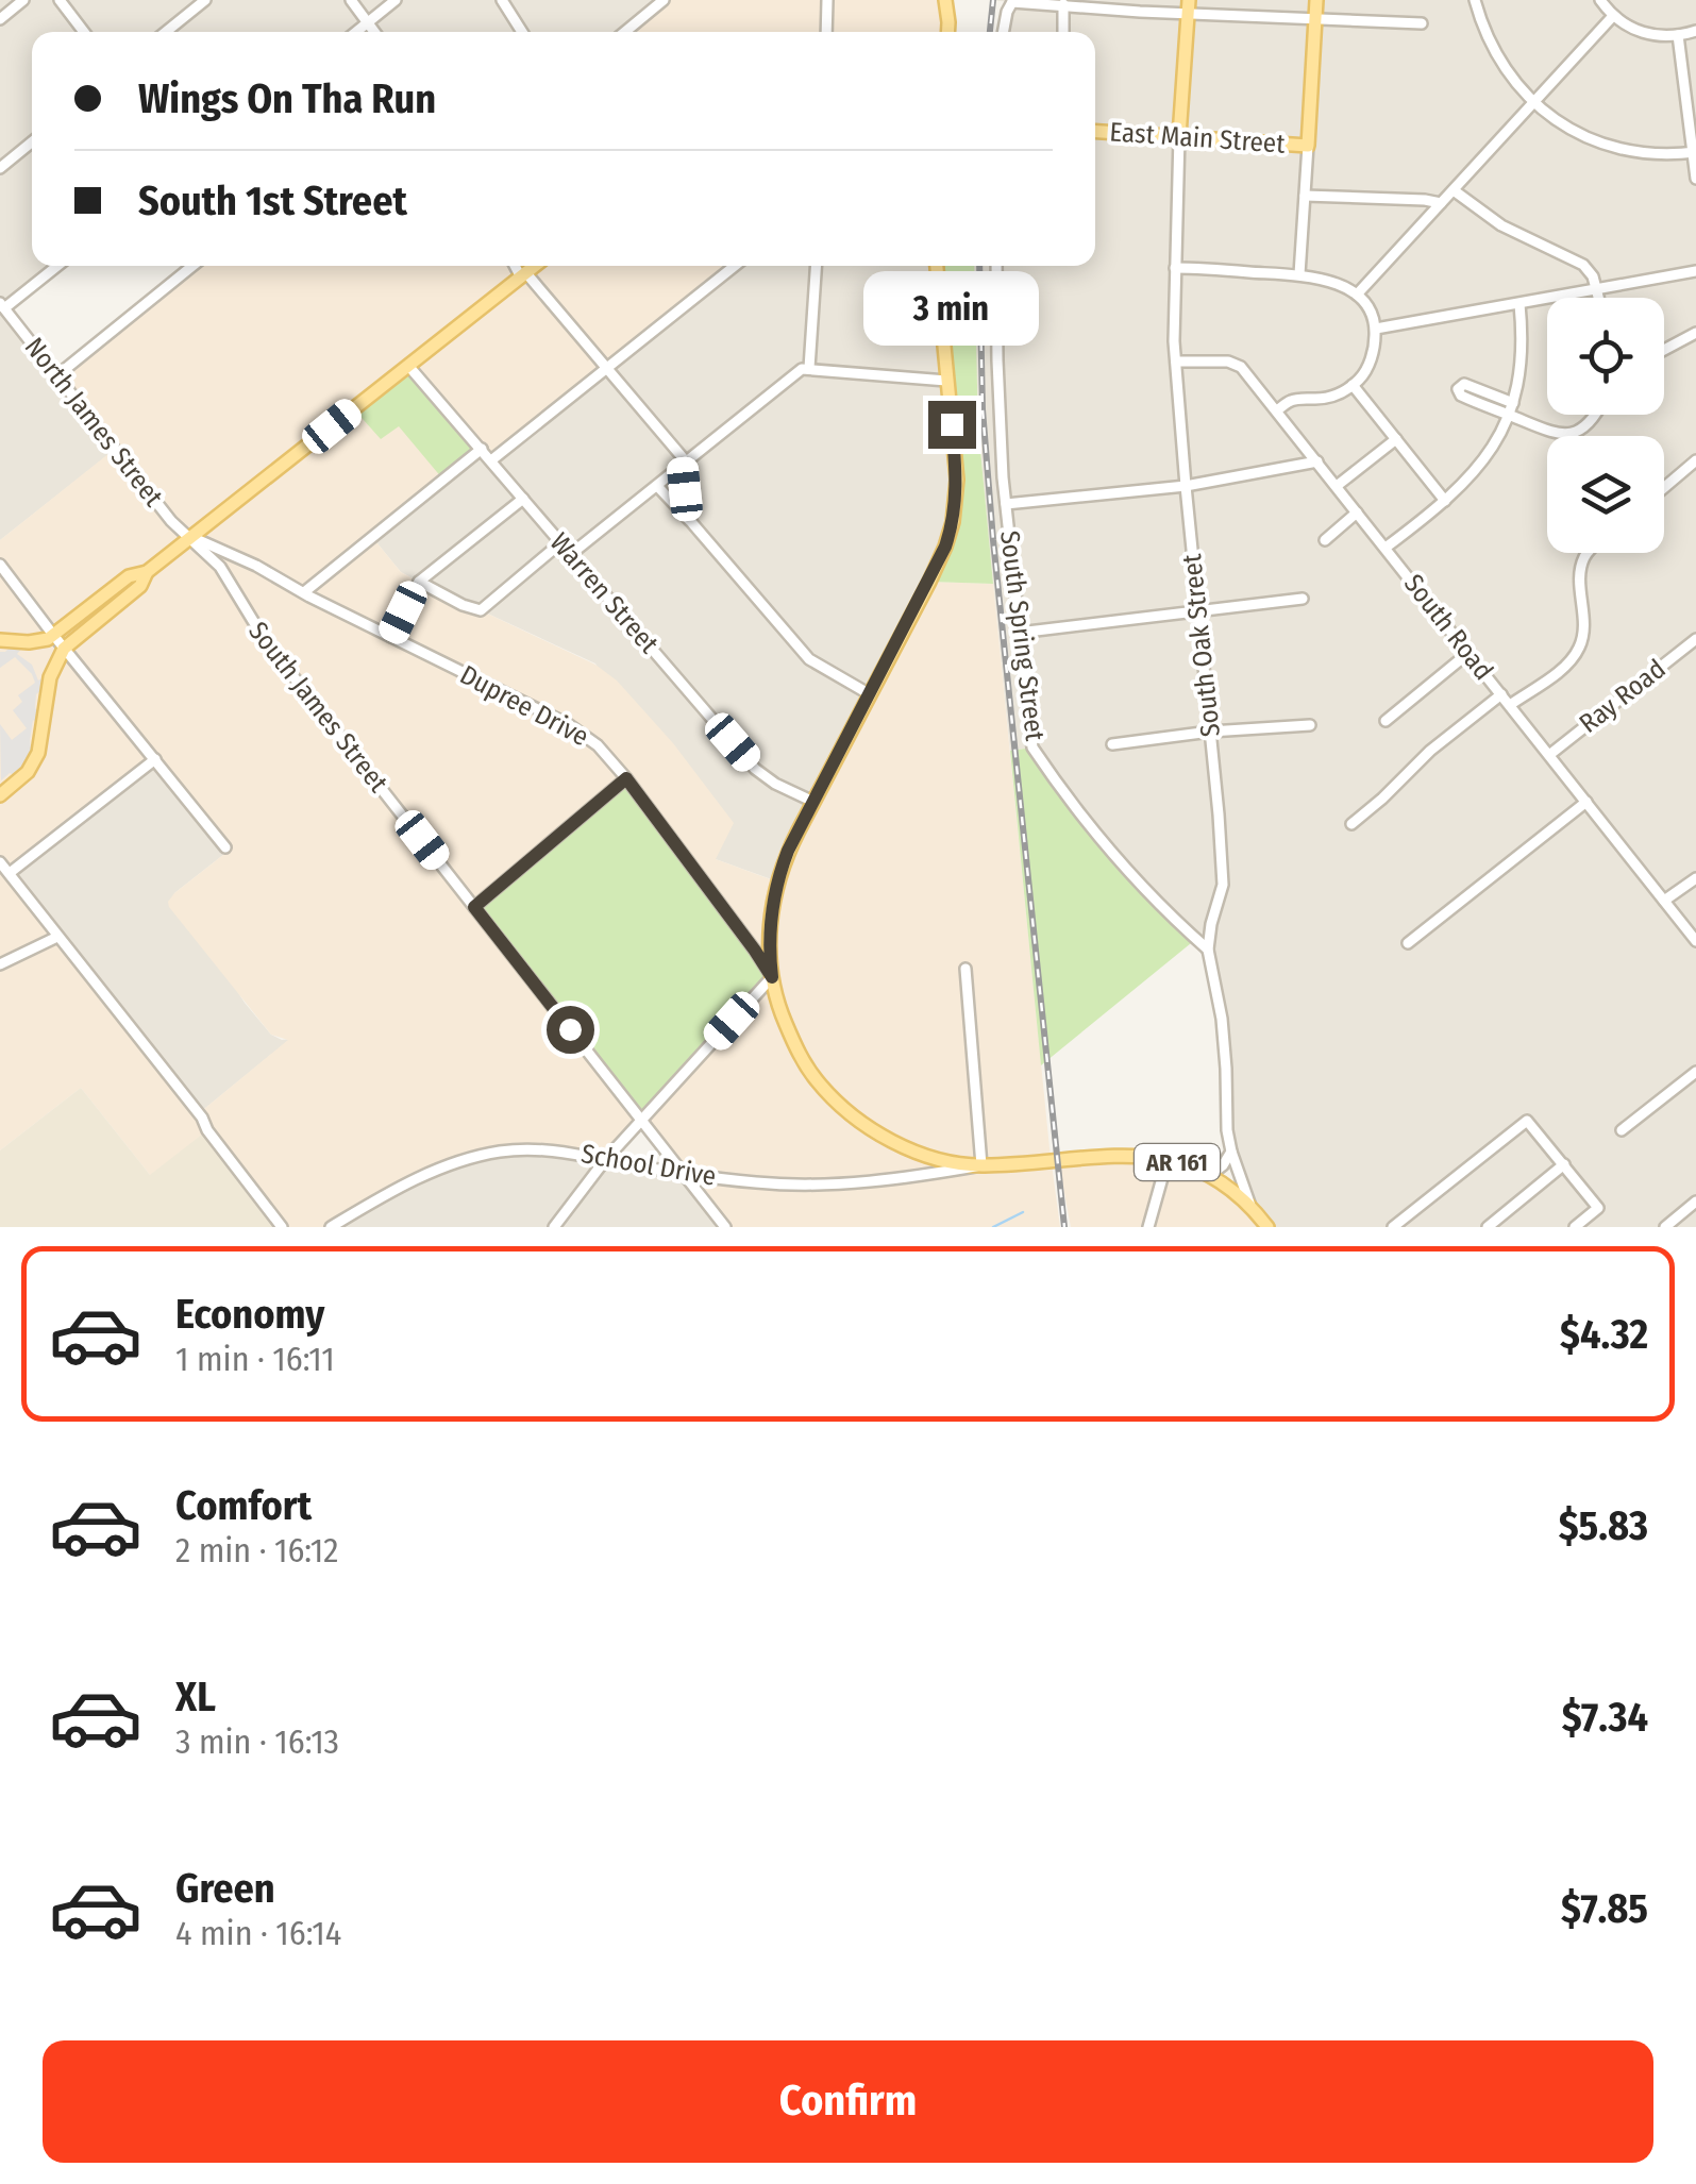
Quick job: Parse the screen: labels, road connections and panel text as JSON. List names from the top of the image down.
{
  "streets": {
    "main road": ["East Main Street", "AR 161"],
    "street": [
      "North James Street",
      "Warren Street",
      "South Road",
      "South Spring Street",
      "South Oak Street",
      "Ray Road",
      "Dupree Drive",
      "South James Street",
      "School Drive"
    ]
  },
  "crossings": [
    ["East Main Street", "South Oak Street"],
    ["North James Street", "Dupree Drive"],
    ["North James Street", "South James Street"],
    ["Warren Street", "AR 161"],
    ["South Road", "South Oak Street"],
    ["South Road", "Ray Road"],
    ["South Spring Street", "South Oak Street"],
    ["South Oak Street", "AR 161"],
    ["Dupree Drive", "South James Street"],
    ["Dupree Drive", "AR 161"],
    ["South James Street", "School Drive"],
    ["AR 161", "School Drive"]
  ],
  "page": {
    "banner": ["Wings On Tha Run", "South 1st Street"],
    "bubble": "3 min",
    "list": [
      {
        "name": "Economy",
        "note": "1 min · 16:11",
        "value": "$4.32"
      },
      {
        "name": "Comfort",
        "note": "2 min · 16:12",
        "value": "$5.83"
      },
      {
        "name": "XL",
        "note": "3 min · 16:13",
        "value": "$7.34"
      },
      {
        "name": "Green",
        "note": "4 min · 16:14",
        "value": "$7.85"
      }
    ],
    "buttons": "Confirm"
  }
}
